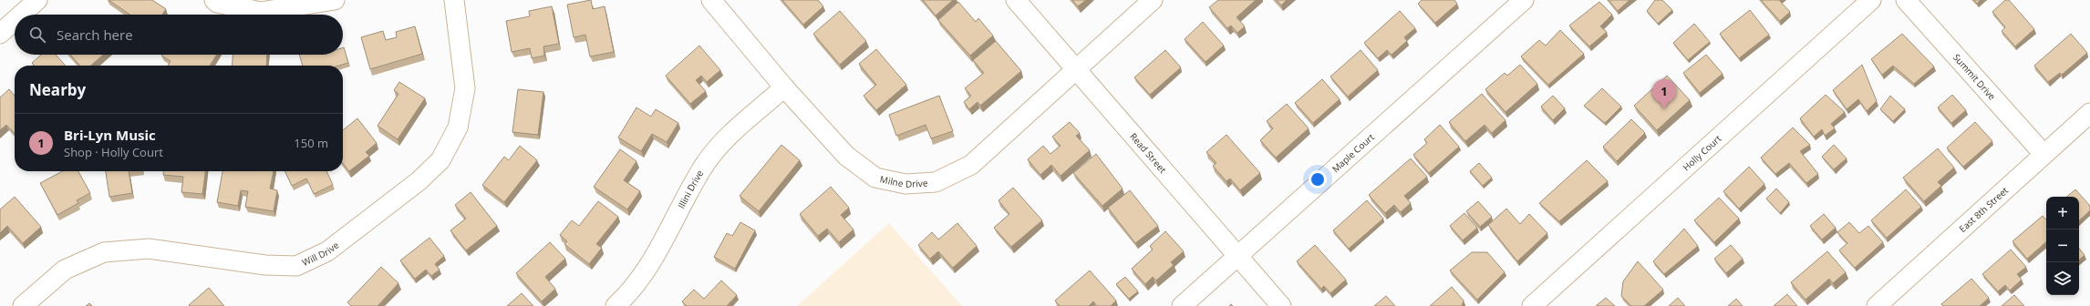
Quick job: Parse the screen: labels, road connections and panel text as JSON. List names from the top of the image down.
{
  "streets": {
    "street": [
      "Summit Drive",
      "Read Street",
      "Maple Court",
      "Holly Court",
      "Milne Drive",
      "Illini Drive",
      "East 8th Street",
      "Will Drive"
    ]
  },
  "crossings": [
    ["Summit Drive", "East 8th Street"],
    ["Read Street", "Maple Court"],
    ["Read Street", "Milne Drive"],
    ["Milne Drive", "Illini Drive"]
  ],
  "page": {
    "search": "Search here",
    "heading": "Nearby",
    "pins": "1",
    "list": [
      {
        "mark": "1",
        "name": "Bri-Lyn Music",
        "note": "Shop · Holly Court",
        "value": "150 m"
      }
    ],
    "map_buttons": ["+", "−"]
  }
}
